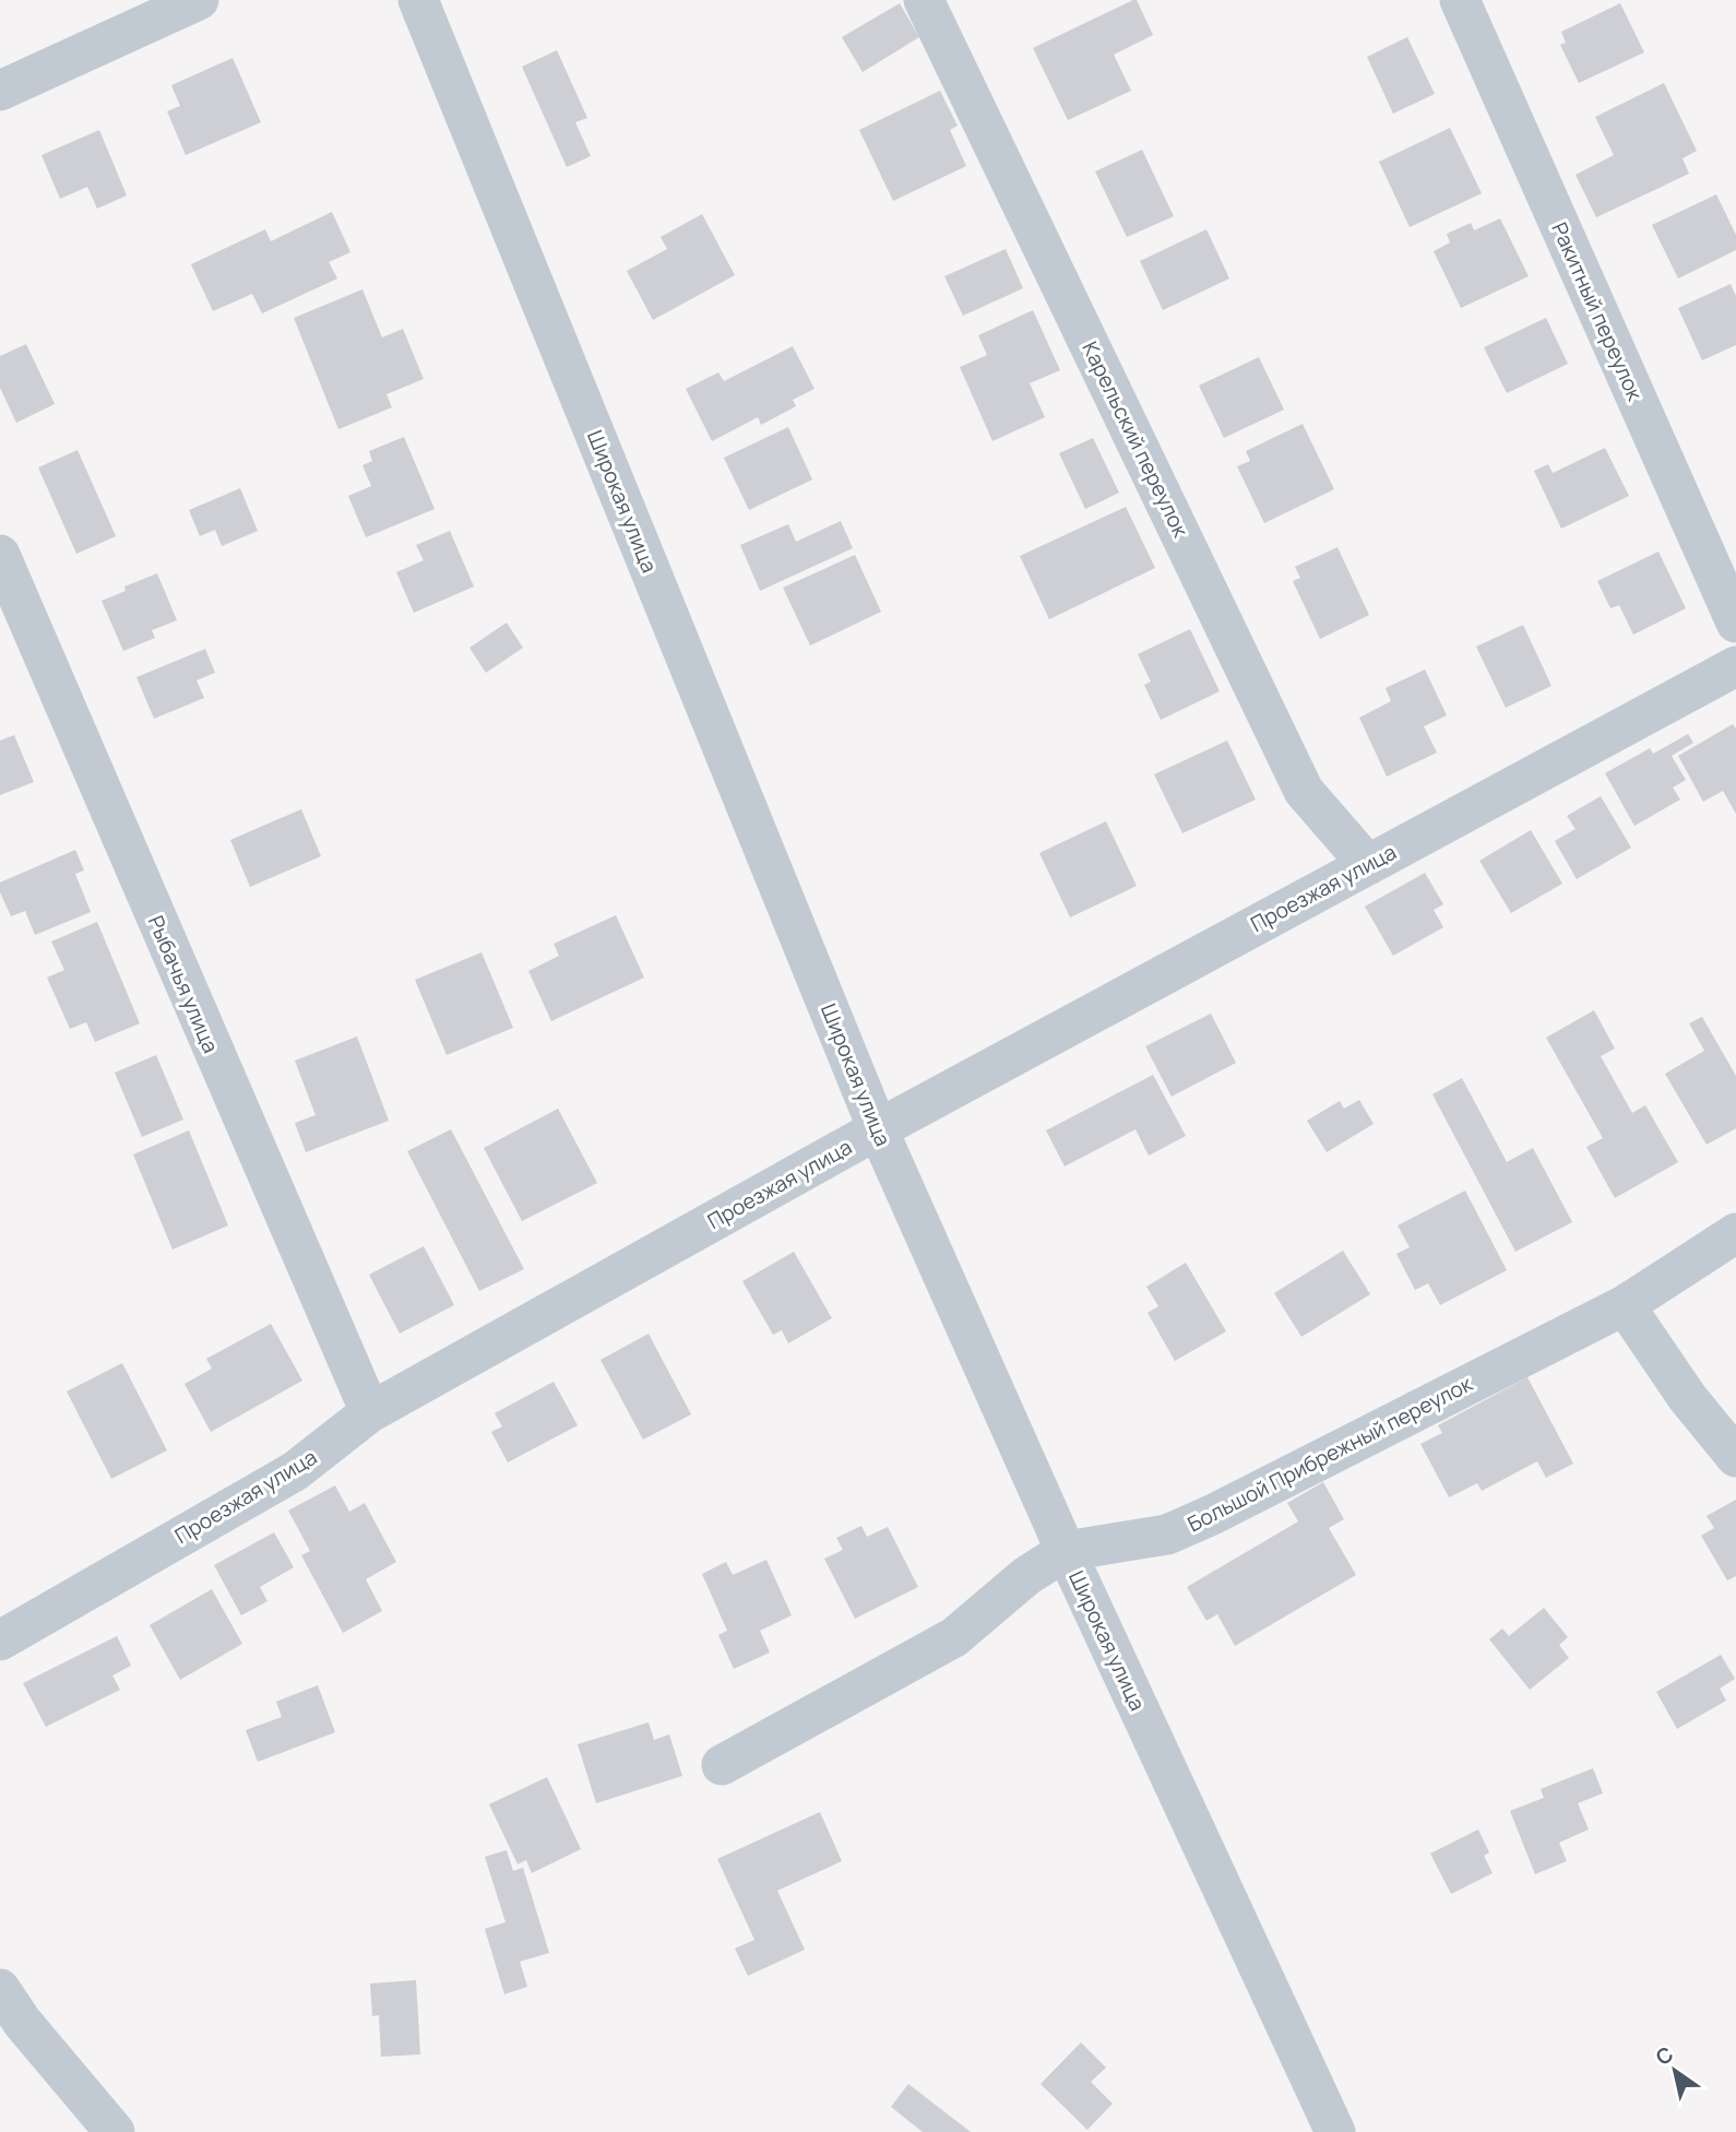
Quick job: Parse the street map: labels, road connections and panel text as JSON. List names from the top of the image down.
{
  "streets": {
    "street": [
      "Ракитный переулок",
      "Карельский переулок",
      "Широкая улица",
      "Проезжая улица",
      "Рыбачья улица",
      "Большой Прибрежный переулок"
    ]
  },
  "crossings": [
    ["Карельский переулок", "Проезжая улица"],
    ["Широкая улица", "Проезжая улица"],
    ["Широкая улица", "Большой Прибрежный переулок"],
    ["Проезжая улица", "Рыбачья улица"]
  ],
  "north": "top left"
}
